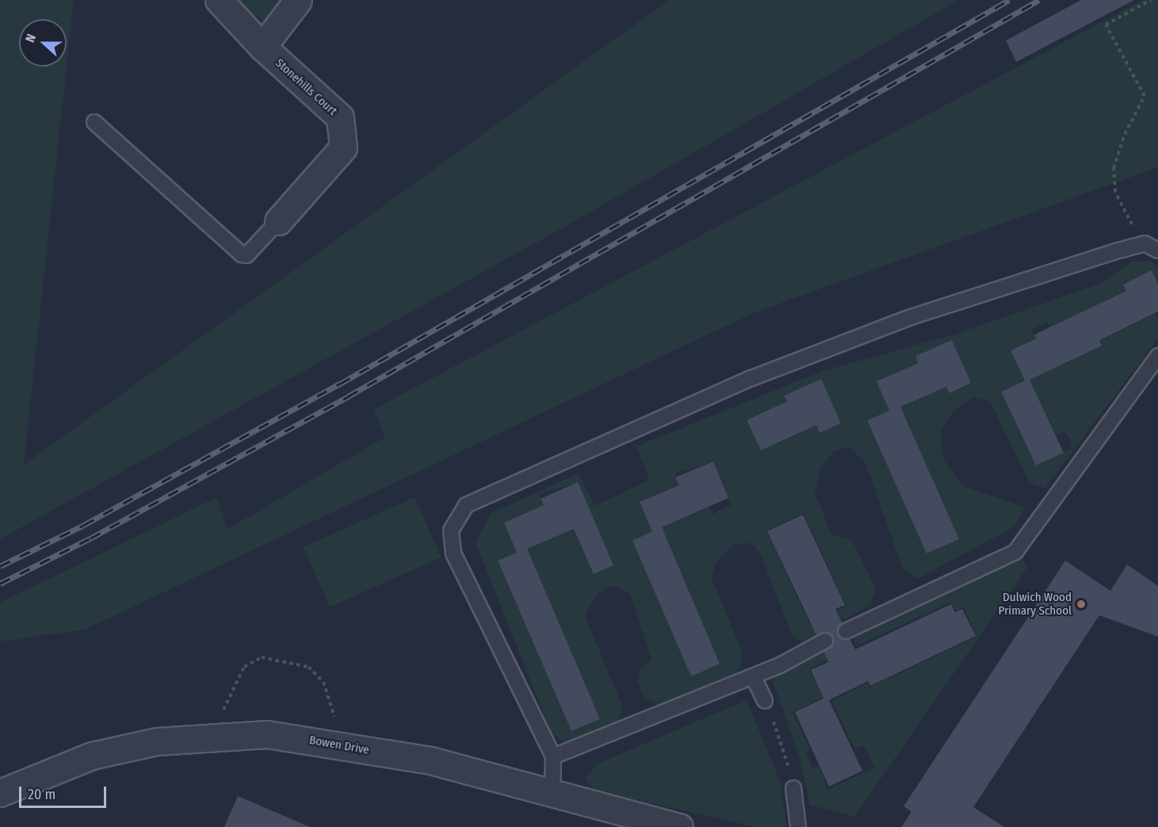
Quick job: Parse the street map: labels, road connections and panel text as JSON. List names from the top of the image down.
{
  "streets": {
    "street": ["Stonehills Court", "Bowen Drive"]
  },
  "places": ["Dulwich Wood Primary School"],
  "scale_bar": "20 m",
  "north": "left"
}
